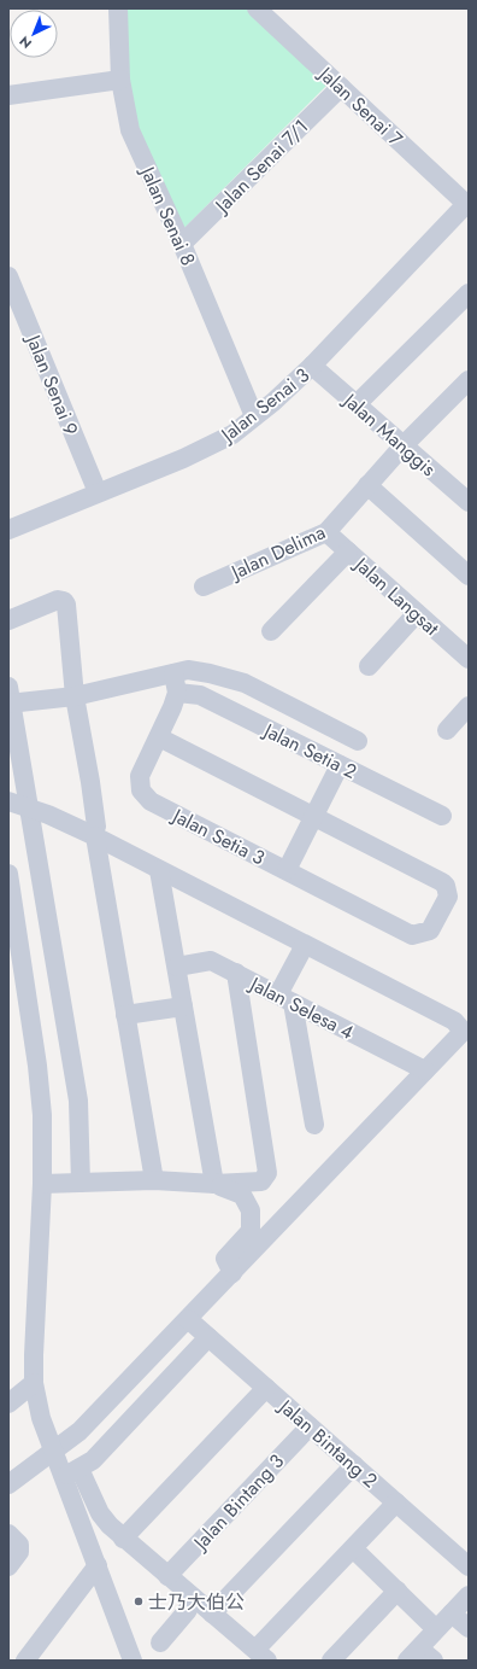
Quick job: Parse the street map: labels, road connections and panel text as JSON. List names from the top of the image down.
{
  "streets": {
    "street": [
      "Jalan Senai 7",
      "Jalan Senai 7/1",
      "Jalan Senai 8",
      "Jalan Senai 9",
      "Jalan Senai 3",
      "Jalan Manggis",
      "Jalan Delima",
      "Jalan Langsat",
      "Jalan Setia 2",
      "Jalan Setia 3",
      "Jalan Selesa 4",
      "Jalan Bintang 2",
      "Jalan Bintang 3"
    ]
  },
  "crossings": [
    ["Jalan Senai 7", "Jalan Senai 7/1"],
    ["Jalan Senai 7", "Jalan Senai 3"],
    ["Jalan Senai 7/1", "Jalan Senai 8"],
    ["Jalan Senai 8", "Jalan Senai 3"],
    ["Jalan Senai 9", "Jalan Senai 3"],
    ["Jalan Senai 3", "Jalan Manggis"],
    ["Jalan Manggis", "Jalan Delima"],
    ["Jalan Delima", "Jalan Langsat"],
    ["Jalan Setia 2", "Jalan Setia 3"],
    ["Jalan Bintang 2", "Jalan Bintang 3"]
  ],
  "places": ["士乃大伯公"],
  "north": "bottom left"
}
